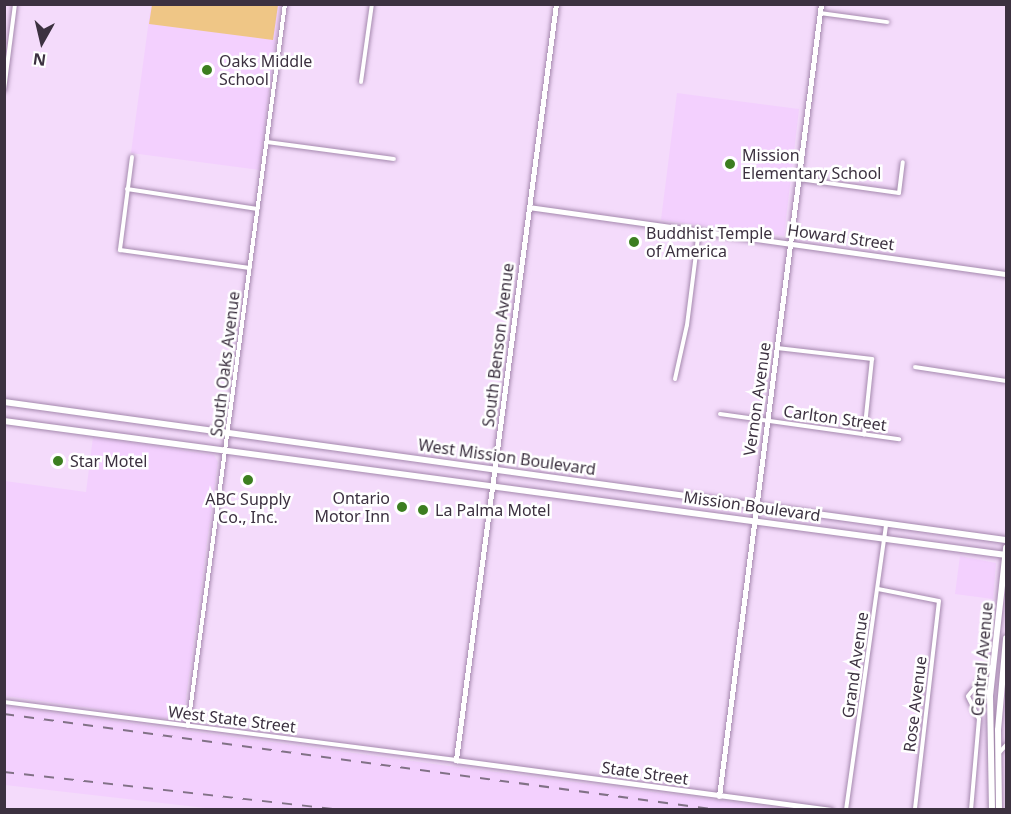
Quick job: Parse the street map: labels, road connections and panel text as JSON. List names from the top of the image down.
{
  "streets": {
    "main road": ["West Mission Boulevard", "Mission Boulevard", "Central Avenue"],
    "street": [
      "Howard Street",
      "South Benson Avenue",
      "South Oaks Avenue",
      "Vernon Avenue",
      "Carlton Street",
      "Grand Avenue",
      "Rose Avenue",
      "West State Street",
      "State Street"
    ]
  },
  "crossings": [
    ["Howard Street", "South Benson Avenue"],
    ["Howard Street", "Vernon Avenue"],
    ["South Benson Avenue", "West Mission Boulevard"],
    ["South Benson Avenue", "Mission Boulevard"],
    ["South Benson Avenue", "West State Street"],
    ["South Benson Avenue", "State Street"],
    ["South Oaks Avenue", "West Mission Boulevard"],
    ["South Oaks Avenue", "West State Street"],
    ["Vernon Avenue", "Carlton Street"],
    ["Vernon Avenue", "West Mission Boulevard"],
    ["Vernon Avenue", "Mission Boulevard"],
    ["Vernon Avenue", "State Street"],
    ["West Mission Boulevard", "Mission Boulevard"],
    ["West Mission Boulevard", "Grand Avenue"],
    ["Mission Boulevard", "Central Avenue"],
    ["Mission Boulevard", "Grand Avenue"],
    ["Grand Avenue", "Rose Avenue"],
    ["West State Street", "State Street"]
  ],
  "places": [
    "Oaks Middle School",
    "Mission Elementary School",
    "Buddhist Temple of America",
    "Star Motel",
    "ABC Supply Co., Inc.",
    "Ontario Motor Inn",
    "La Palma Motel"
  ],
  "north": "bottom"
}
